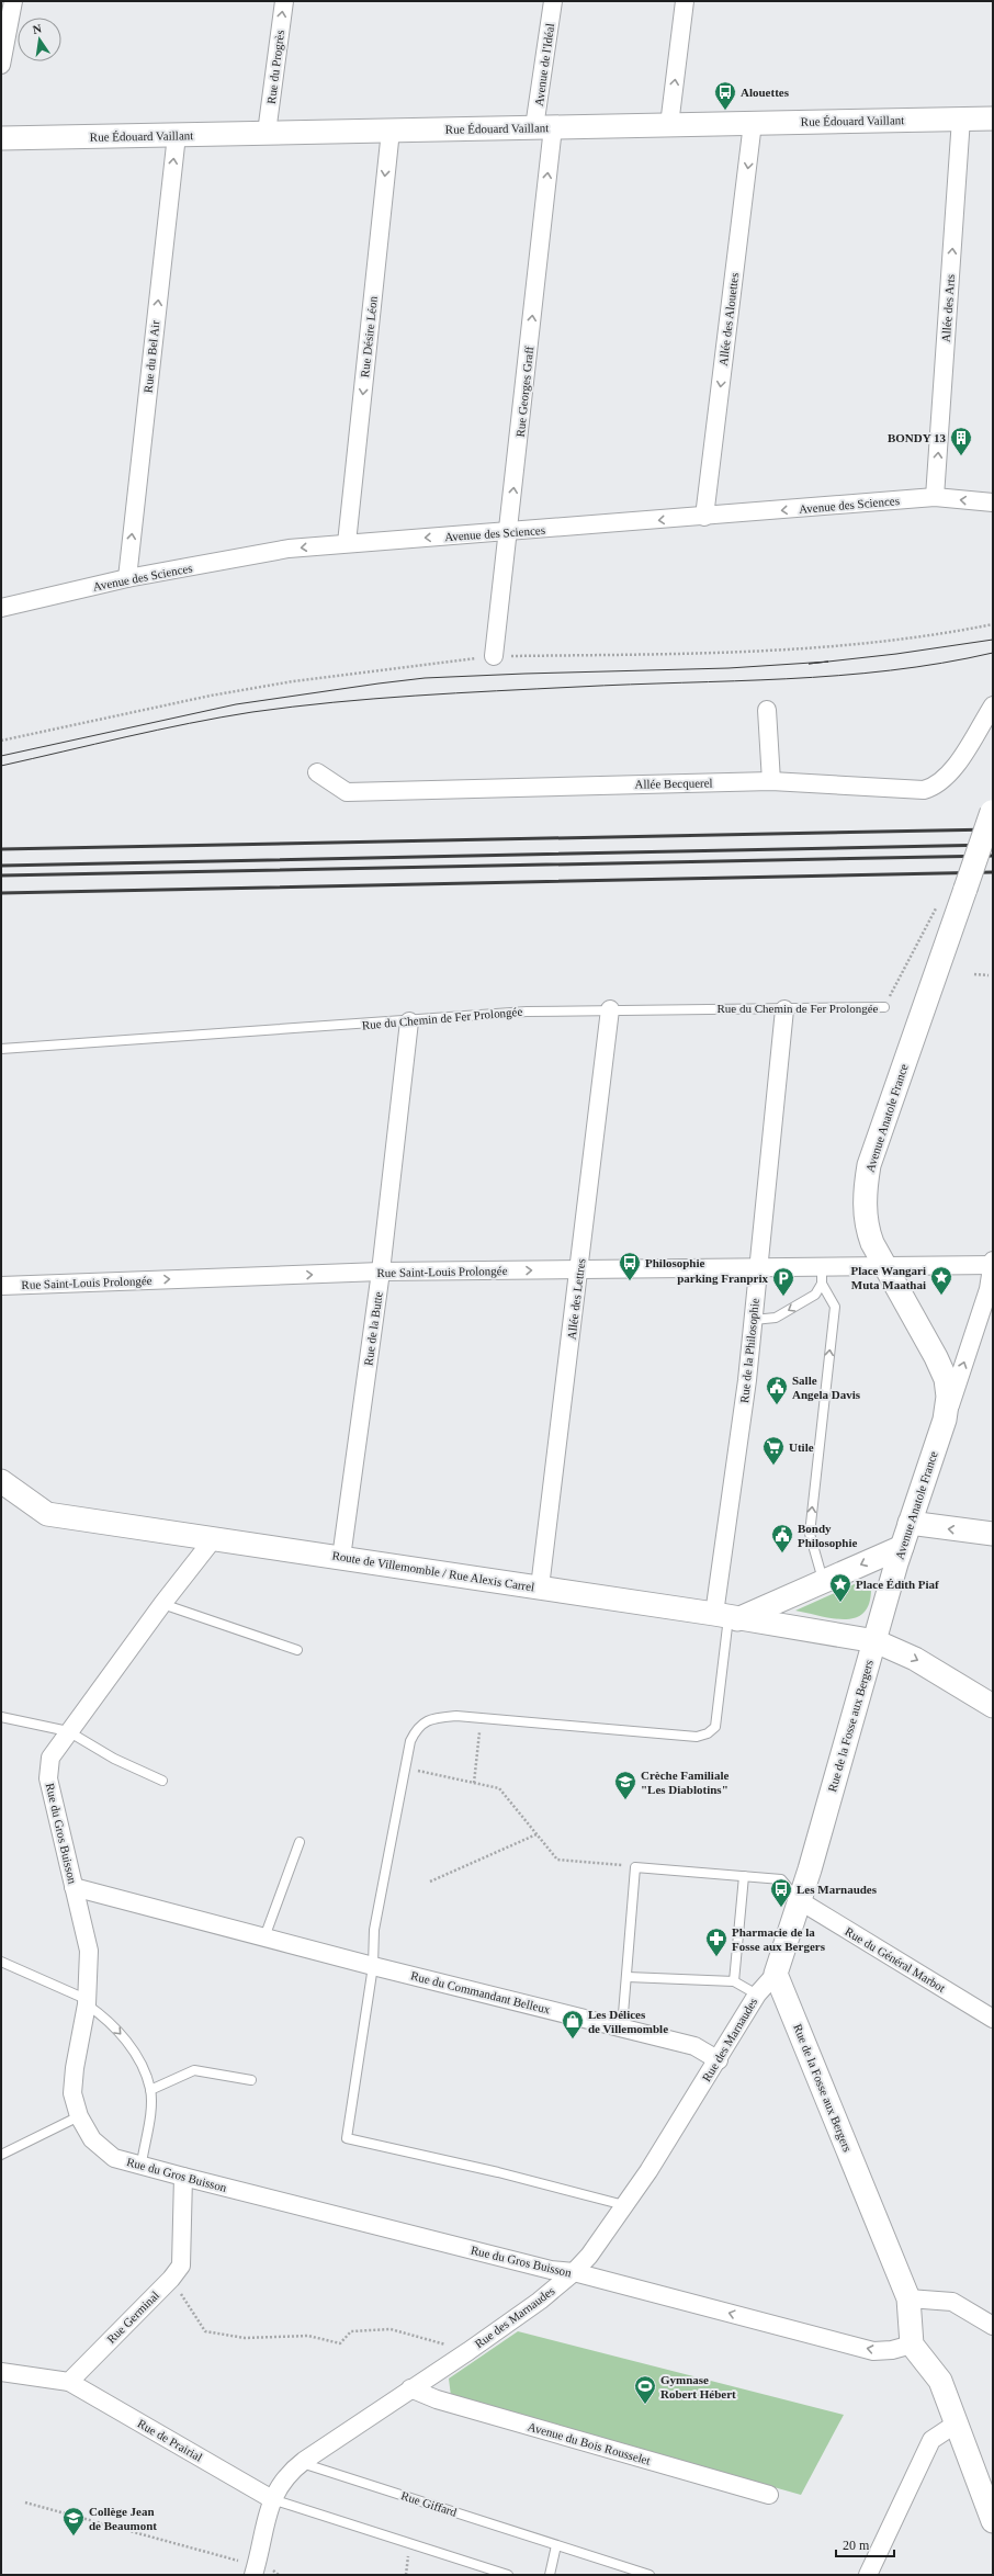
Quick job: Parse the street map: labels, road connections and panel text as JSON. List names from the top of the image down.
{
  "streets": {
    "street": [
      "Avenue de l'Idéal",
      "Rue du Progrès",
      "Rue Édouard Vaillant",
      "Allée des Arts",
      "Allée des Alouettes",
      "Rue Désire Léon",
      "Rue du Bel Air",
      "Rue Georges Graff",
      "Avenue des Sciences",
      "Allée Becquerel",
      "Avenue Anatole France",
      "Rue Saint-Louis Prolongée",
      "Allée des Lettres",
      "Rue de la Butte",
      "Rue de la Philosophie",
      "Route de Villemomble / Rue Alexis Carrel",
      "Rue de la Fosse aux Bergers",
      "Rue du Gros Buisson",
      "Rue du Général Marbot",
      "Rue du Commandant Belleux",
      "Rue des Marnaudes",
      "Rue Germinal",
      "Rue de Prairial",
      "Avenue du Bois Rousselet"
    ],
    "lane": ["Rue du Chemin de Fer Prolongée", "Rue Giffard"]
  },
  "crossings": [
    ["Avenue de l'Idéal", "Rue Édouard Vaillant"],
    ["Avenue de l'Idéal", "Rue Georges Graff"],
    ["Rue du Progrès", "Rue Édouard Vaillant"],
    ["Rue Édouard Vaillant", "Allée des Arts"],
    ["Rue Édouard Vaillant", "Allée des Alouettes"],
    ["Rue Édouard Vaillant", "Rue Désire Léon"],
    ["Rue Édouard Vaillant", "Rue du Bel Air"],
    ["Rue Édouard Vaillant", "Rue Georges Graff"],
    ["Allée des Arts", "Avenue des Sciences"],
    ["Allée des Alouettes", "Avenue des Sciences"],
    ["Rue Désire Léon", "Avenue des Sciences"],
    ["Rue du Bel Air", "Avenue des Sciences"],
    ["Rue Georges Graff", "Avenue des Sciences"],
    ["Rue du Chemin de Fer Prolongée", "Allée des Lettres"],
    ["Rue du Chemin de Fer Prolongée", "Rue de la Butte"],
    ["Rue du Chemin de Fer Prolongée", "Rue de la Philosophie"],
    ["Avenue Anatole France", "Rue Saint-Louis Prolongée"],
    ["Avenue Anatole France", "Route de Villemomble / Rue Alexis Carrel"],
    ["Avenue Anatole France", "Rue de la Fosse aux Bergers"],
    ["Rue Saint-Louis Prolongée", "Allée des Lettres"],
    ["Rue Saint-Louis Prolongée", "Rue de la Butte"],
    ["Rue Saint-Louis Prolongée", "Rue de la Philosophie"],
    ["Allée des Lettres", "Route de Villemomble / Rue Alexis Carrel"],
    ["Rue de la Butte", "Route de Villemomble / Rue Alexis Carrel"],
    ["Rue de la Philosophie", "Route de Villemomble / Rue Alexis Carrel"],
    ["Route de Villemomble / Rue Alexis Carrel", "Rue de la Fosse aux Bergers"],
    ["Route de Villemomble / Rue Alexis Carrel", "Rue du Gros Buisson"],
    ["Rue de la Fosse aux Bergers", "Rue du Gros Buisson"],
    ["Rue de la Fosse aux Bergers", "Rue du Général Marbot"],
    ["Rue de la Fosse aux Bergers", "Rue des Marnaudes"],
    ["Rue du Gros Buisson", "Rue du Commandant Belleux"],
    ["Rue du Gros Buisson", "Rue des Marnaudes"],
    ["Rue du Gros Buisson", "Rue Germinal"],
    ["Rue du Commandant Belleux", "Rue des Marnaudes"],
    ["Rue des Marnaudes", "Rue de Prairial"],
    ["Rue des Marnaudes", "Avenue du Bois Rousselet"],
    ["Rue des Marnaudes", "Rue Giffard"],
    ["Rue Germinal", "Rue de Prairial"]
  ],
  "one_way": [
    "Rue du Progrès",
    "Allée des Arts",
    "Allée des Alouettes",
    "Rue Désire Léon",
    "Rue du Bel Air",
    "Rue Georges Graff",
    "Avenue des Sciences",
    "Rue Saint-Louis Prolongée"
  ],
  "places": {
    "bus stop": ["Alouettes", "Philosophie", "Les Marnaudes"],
    "building": ["BONDY 13"],
    "place": ["Place Wangari Muta Maathai", "Place Édith Piaf"],
    "parking": ["parking Franprix"],
    "public building": ["Salle Angela Davis", "Bondy Philosophie"],
    "supermarket": ["Utile"],
    "school or university": ["Crèche Familiale \"Les Diablotins\"", "Collège Jean de Beaumont"],
    "pharmacy": ["Pharmacie de la Fosse aux Bergers"],
    "shop": ["Les Délices de Villemomble"],
    "sports": ["Gymnase Robert Hébert"]
  },
  "scale_bar": "20 m",
  "north": "top"
}
